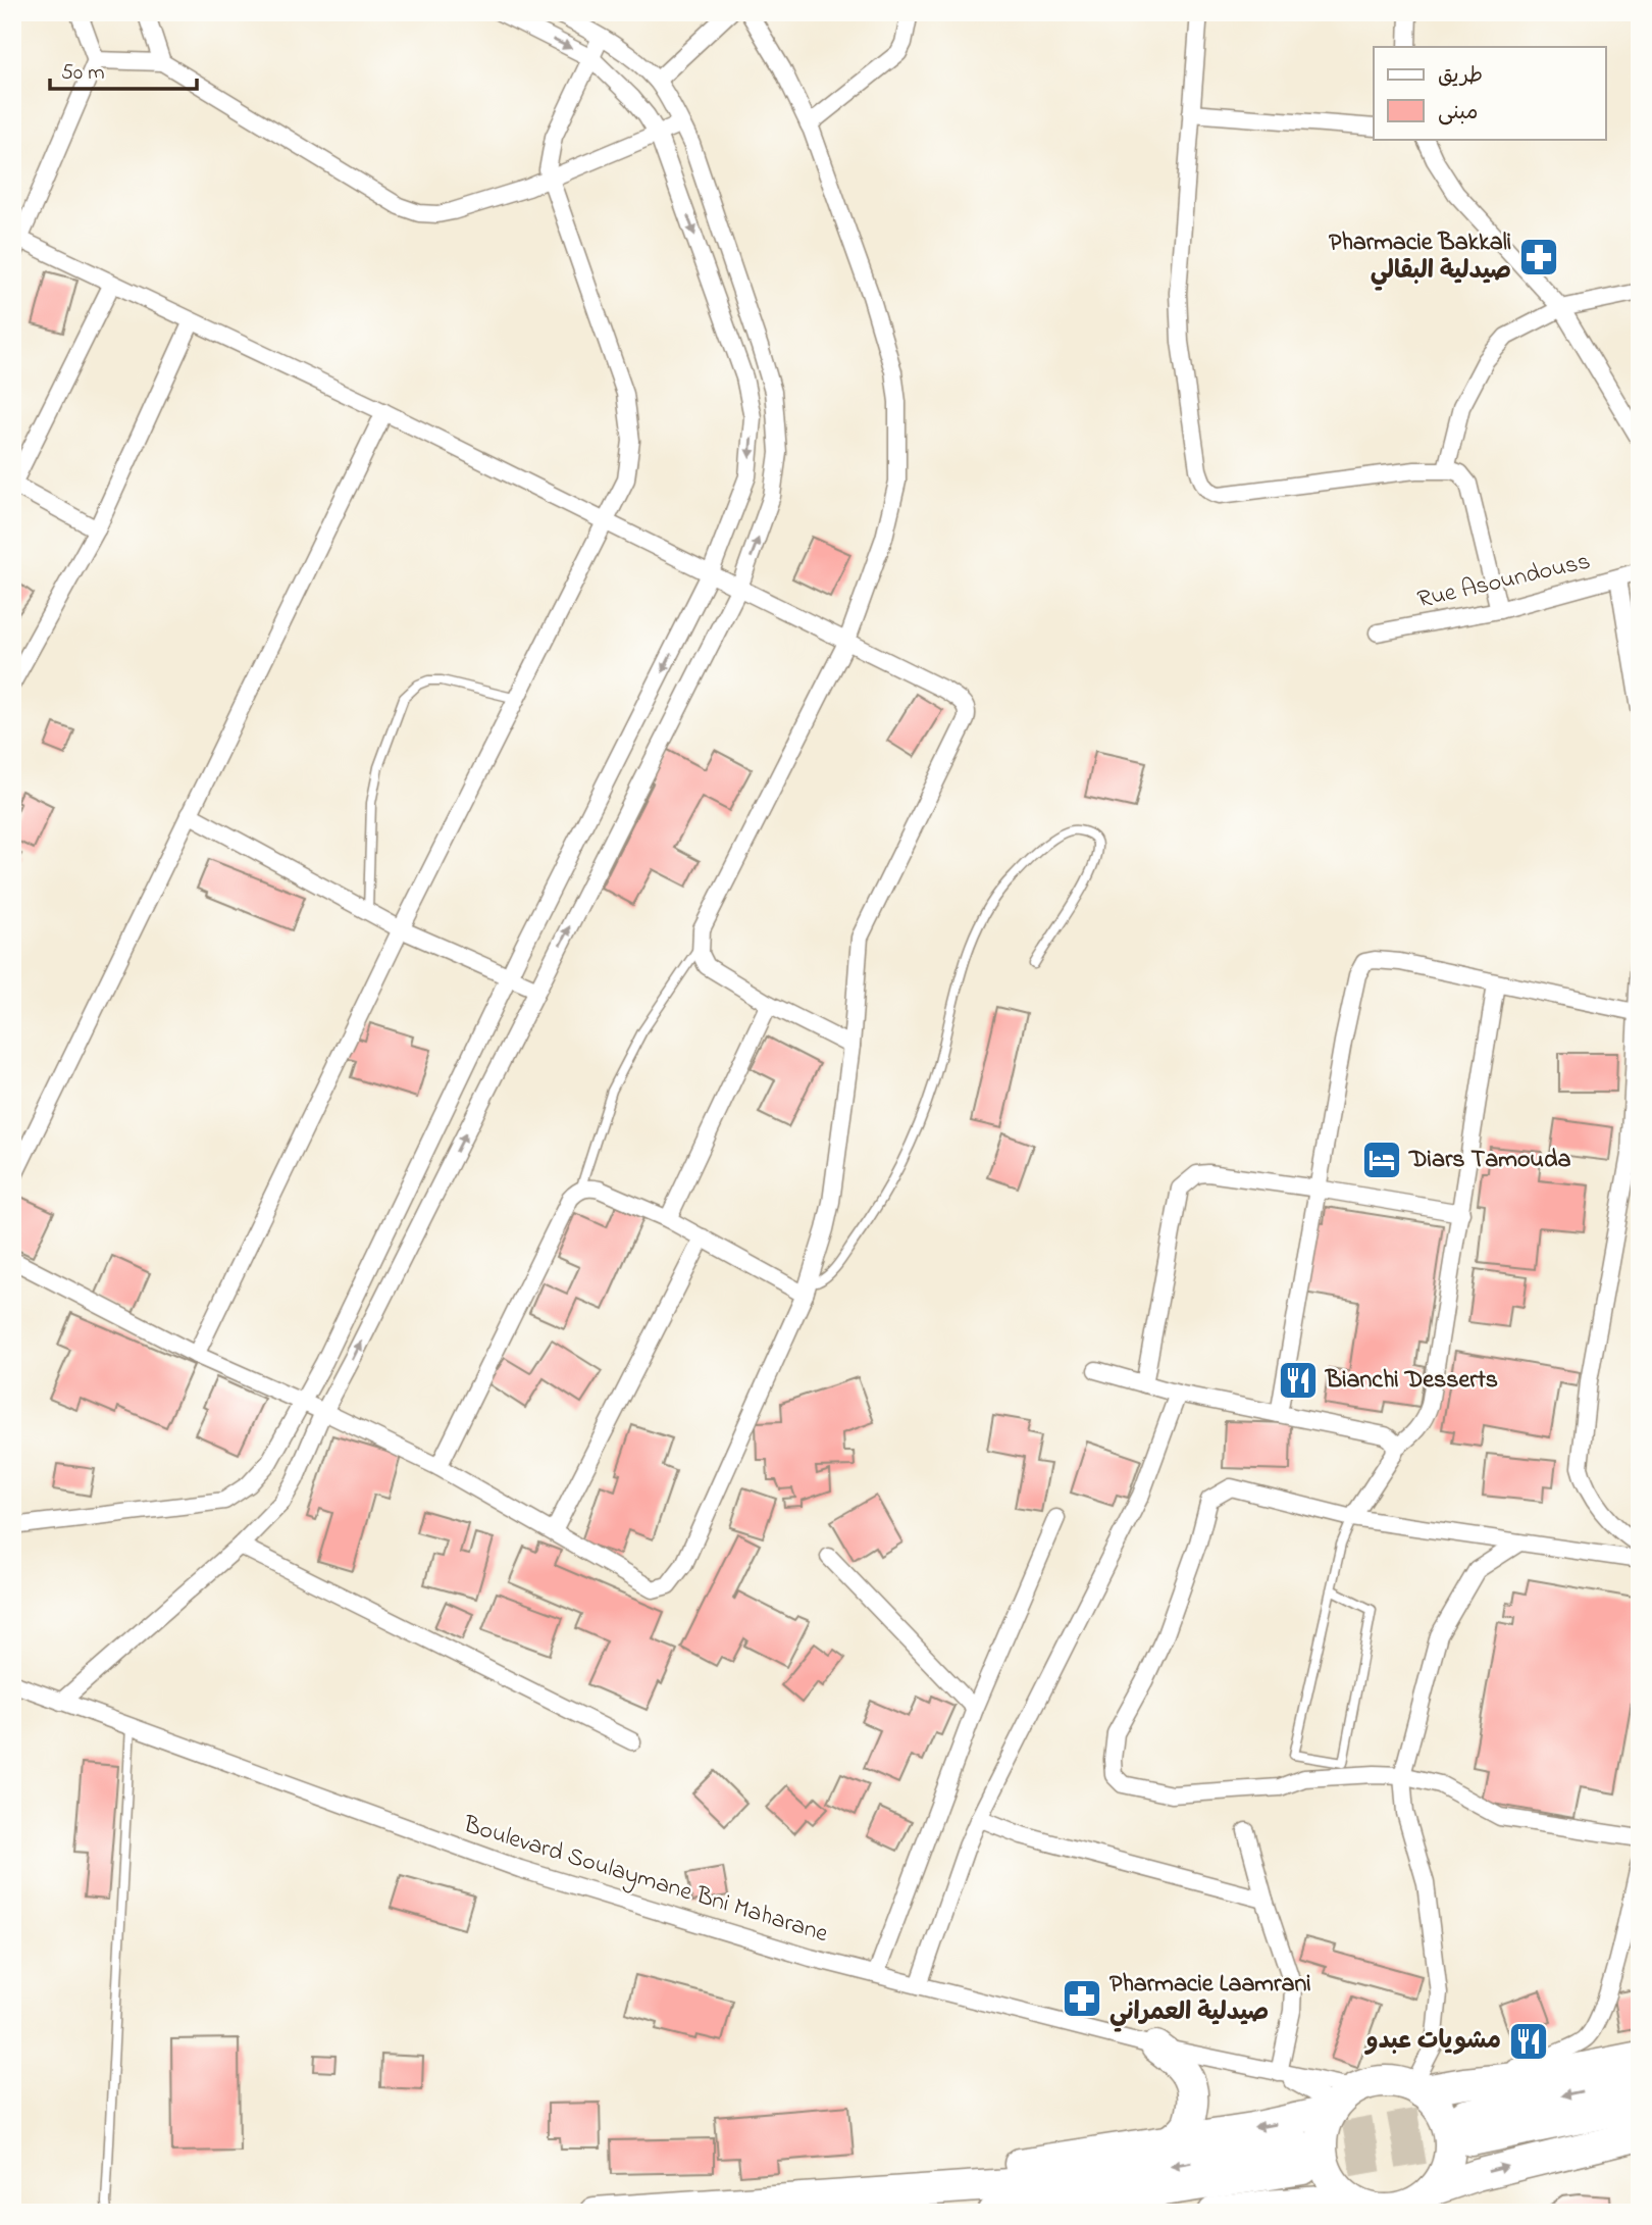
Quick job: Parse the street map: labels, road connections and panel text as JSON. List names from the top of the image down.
{
  "streets": {
    "street": ["Rue Asoundouss", "Boulevard Soulaymane Bni Maharane"]
  },
  "places": {
    "pharmacy": ["Pharmacie Bakkali صيدلية البقالي", "Pharmacie Laamrani صيدلية العمراني"],
    "hotel": ["Diars Tamouda"],
    "restaurant": ["Bianchi Desserts", "مشويات عبدو"]
  },
  "legend": ["طريق", "مبنى"],
  "scale_bar": "50 m"
}
